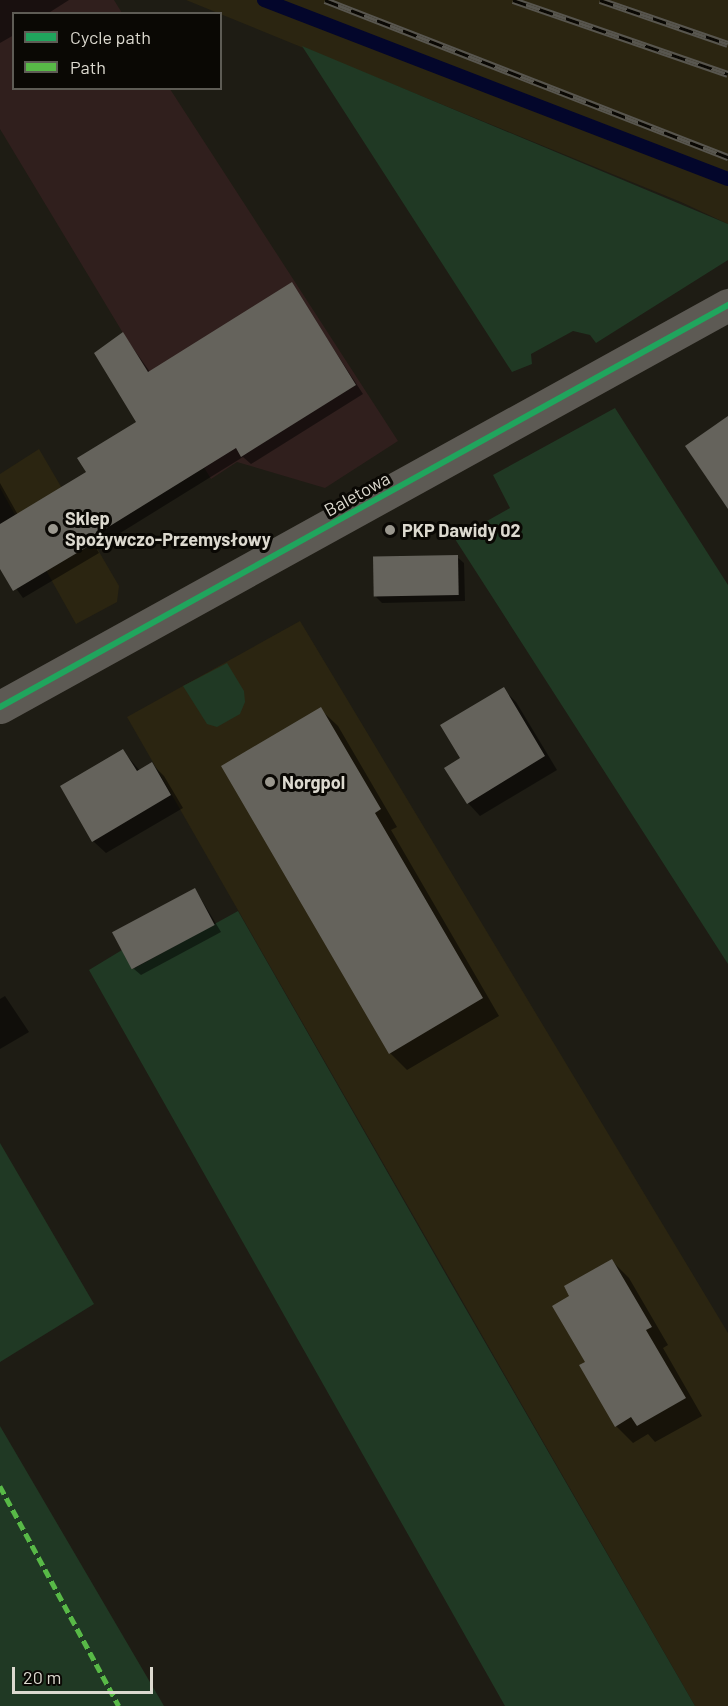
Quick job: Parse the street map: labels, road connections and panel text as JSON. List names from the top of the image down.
{
  "streets": {
    "street": ["Baletowa"]
  },
  "places": ["Sklep Spożywczo-Przemysłowy", "PKP Dawidy 02", "Norgpol"],
  "legend": ["Cycle path", "Path"],
  "scale_bar": "20 m"
}
